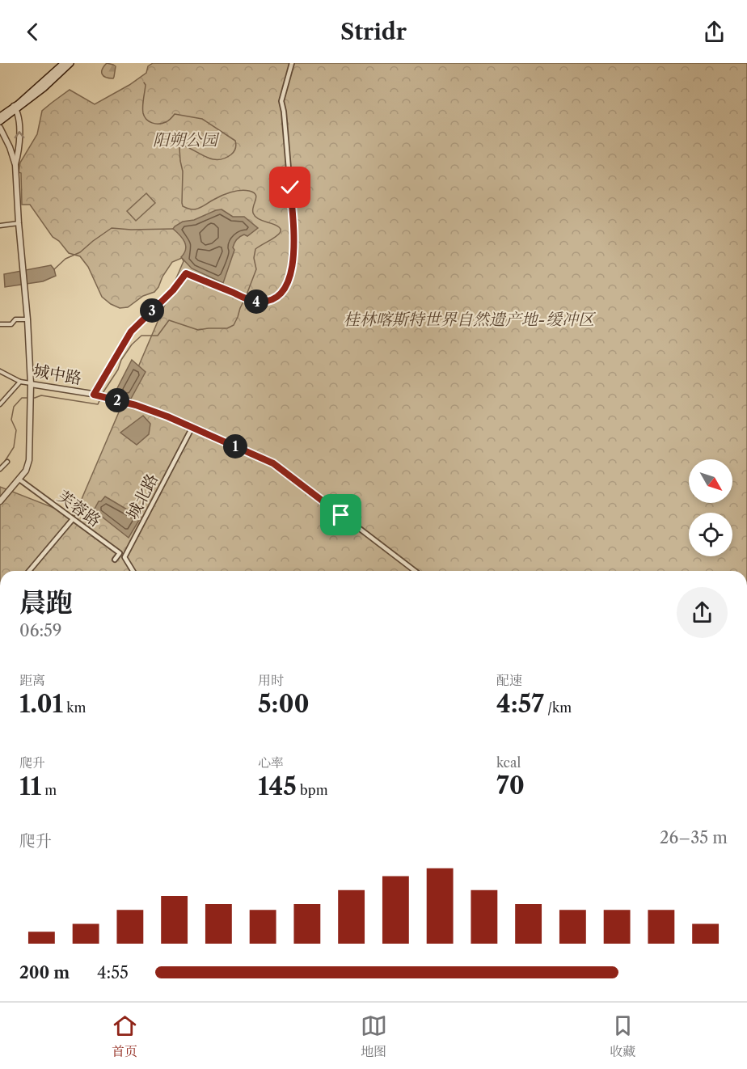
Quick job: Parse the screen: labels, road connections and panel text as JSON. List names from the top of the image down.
{
  "streets": {
    "street": ["城中路", "城北路", "芙蓉路"]
  },
  "crossings": [
    ["城中路", "城北路"]
  ],
  "parks": ["阳朔公园", "桂林喀斯特世界自然遗产地-缓冲区"],
  "north": "bottom right",
  "page": {
    "header": "Stridr",
    "pins": [
      "4",
      "3",
      "2",
      "1"
    ],
    "heading": ["晨跑", "06:59"],
    "stats": [
      ["距离", "1.01 km"],
      ["用时", "5:00"],
      ["配速", "4:57 /km"],
      ["爬升", "11 m"],
      ["心率", "145 bpm"],
      ["kcal", "70"]
    ],
    "chart": ["爬升", "26–35 m"],
    "list": [
      {
        "name": "200 m",
        "note": "4:55"
      }
    ],
    "tabs": ["首页", "地图", "收藏"]
  }
}
